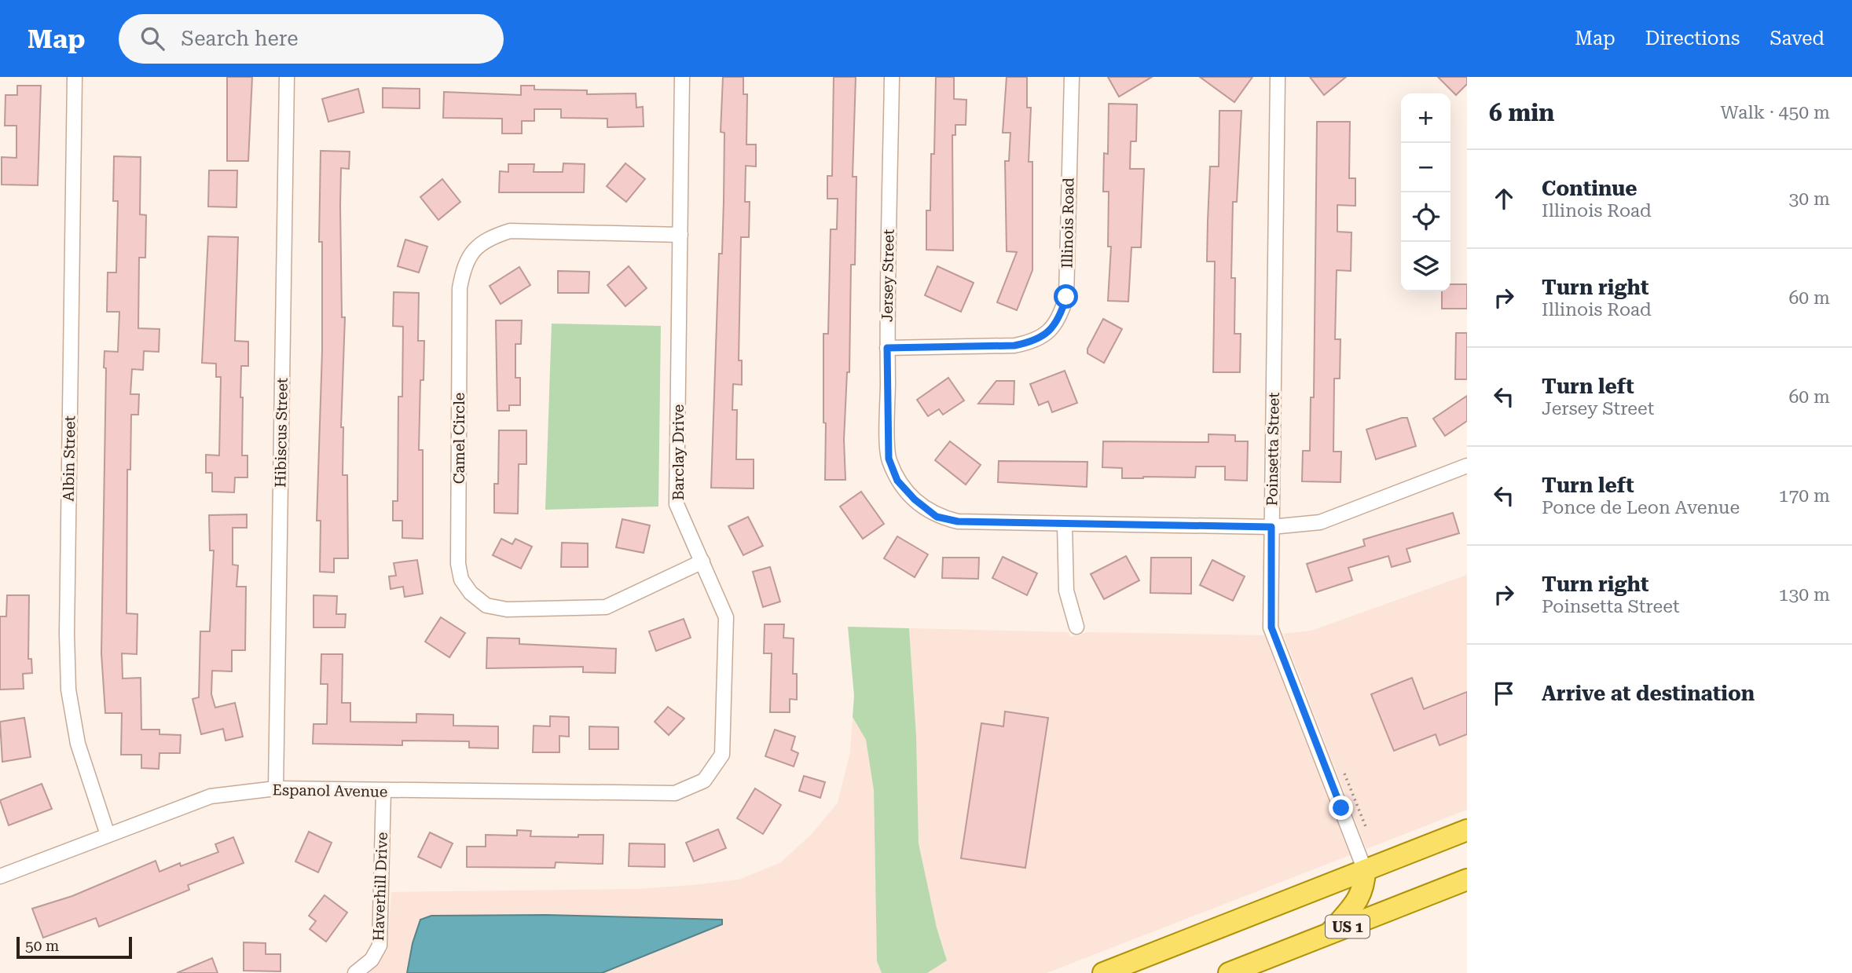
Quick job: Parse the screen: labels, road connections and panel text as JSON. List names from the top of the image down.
{
  "streets": {
    "main road": ["US 1"],
    "street": [
      "Illinois Road",
      "Jersey Street",
      "Hibiscus Street",
      "Camel Circle",
      "Poinsetta Street",
      "Barclay Drive",
      "Albin Street",
      "Espanol Avenue",
      "Haverhill Drive"
    ]
  },
  "crossings": [
    ["Illinois Road", "Jersey Street"],
    ["Jersey Street", "Poinsetta Street"],
    ["Hibiscus Street", "Espanol Avenue"],
    ["Camel Circle", "Barclay Drive"],
    ["Barclay Drive", "Espanol Avenue"],
    ["Albin Street", "Espanol Avenue"],
    ["Espanol Avenue", "Haverhill Drive"]
  ],
  "scale_bar": "50 m",
  "page": {
    "header": "Map",
    "search": "Search here",
    "nav": ["Map", "Directions", "Saved"],
    "heading": ["6 min", "Walk · 450 m"],
    "map_buttons": ["+", "−"],
    "list": [
      ["Continue", "Illinois Road", "30 m"],
      ["Turn right", "Illinois Road", "60 m"],
      ["Turn left", "Jersey Street", "60 m"],
      ["Turn left", "Ponce de Leon Avenue", "170 m"],
      ["Turn right", "Poinsetta Street", "130 m"],
      "Arrive at destination"
    ],
    "scale": "50 m"
  }
}
